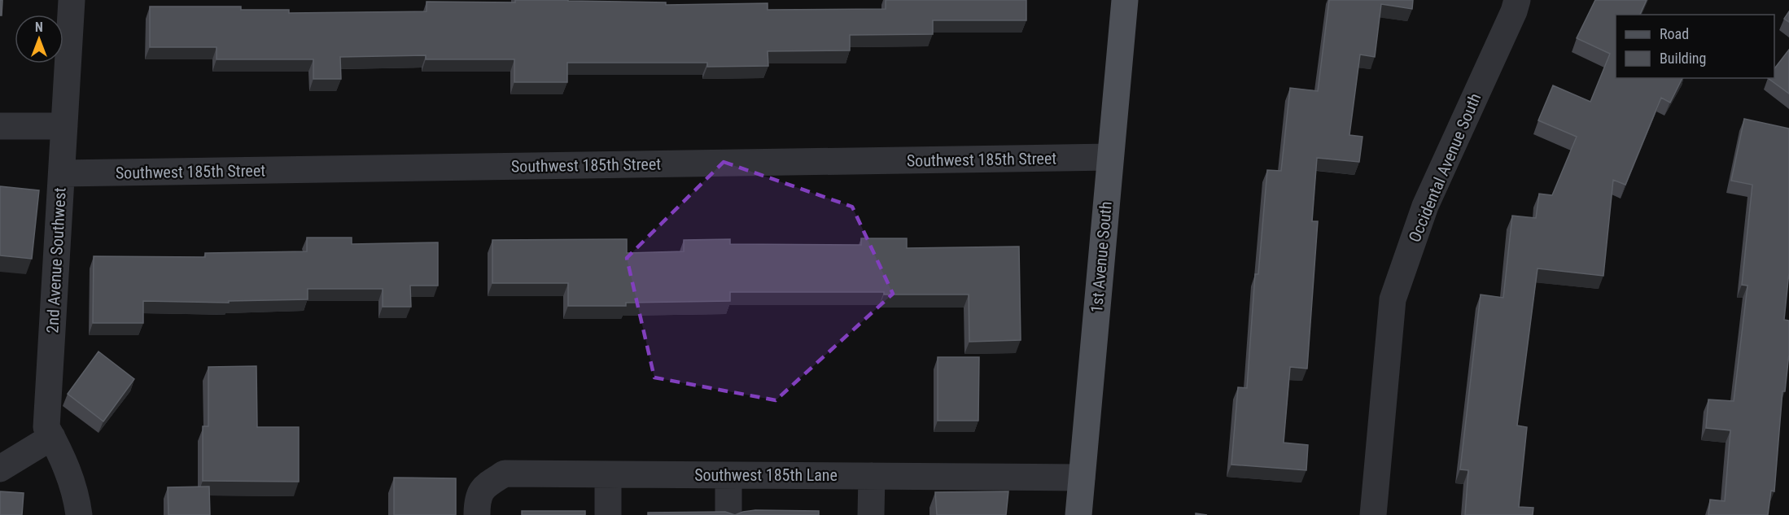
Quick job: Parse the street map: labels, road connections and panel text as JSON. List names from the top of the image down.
{
  "streets": {
    "main road": ["1st Avenue South"],
    "street": [
      "Southwest 185th Street",
      "Occidental Avenue South",
      "2nd Avenue Southwest",
      "Southwest 185th Lane"
    ]
  },
  "crossings": [
    ["Southwest 185th Street", "1st Avenue South"],
    ["Southwest 185th Street", "2nd Avenue Southwest"],
    ["1st Avenue South", "Southwest 185th Lane"]
  ],
  "legend": ["Road", "Building"],
  "north": "top"
}
